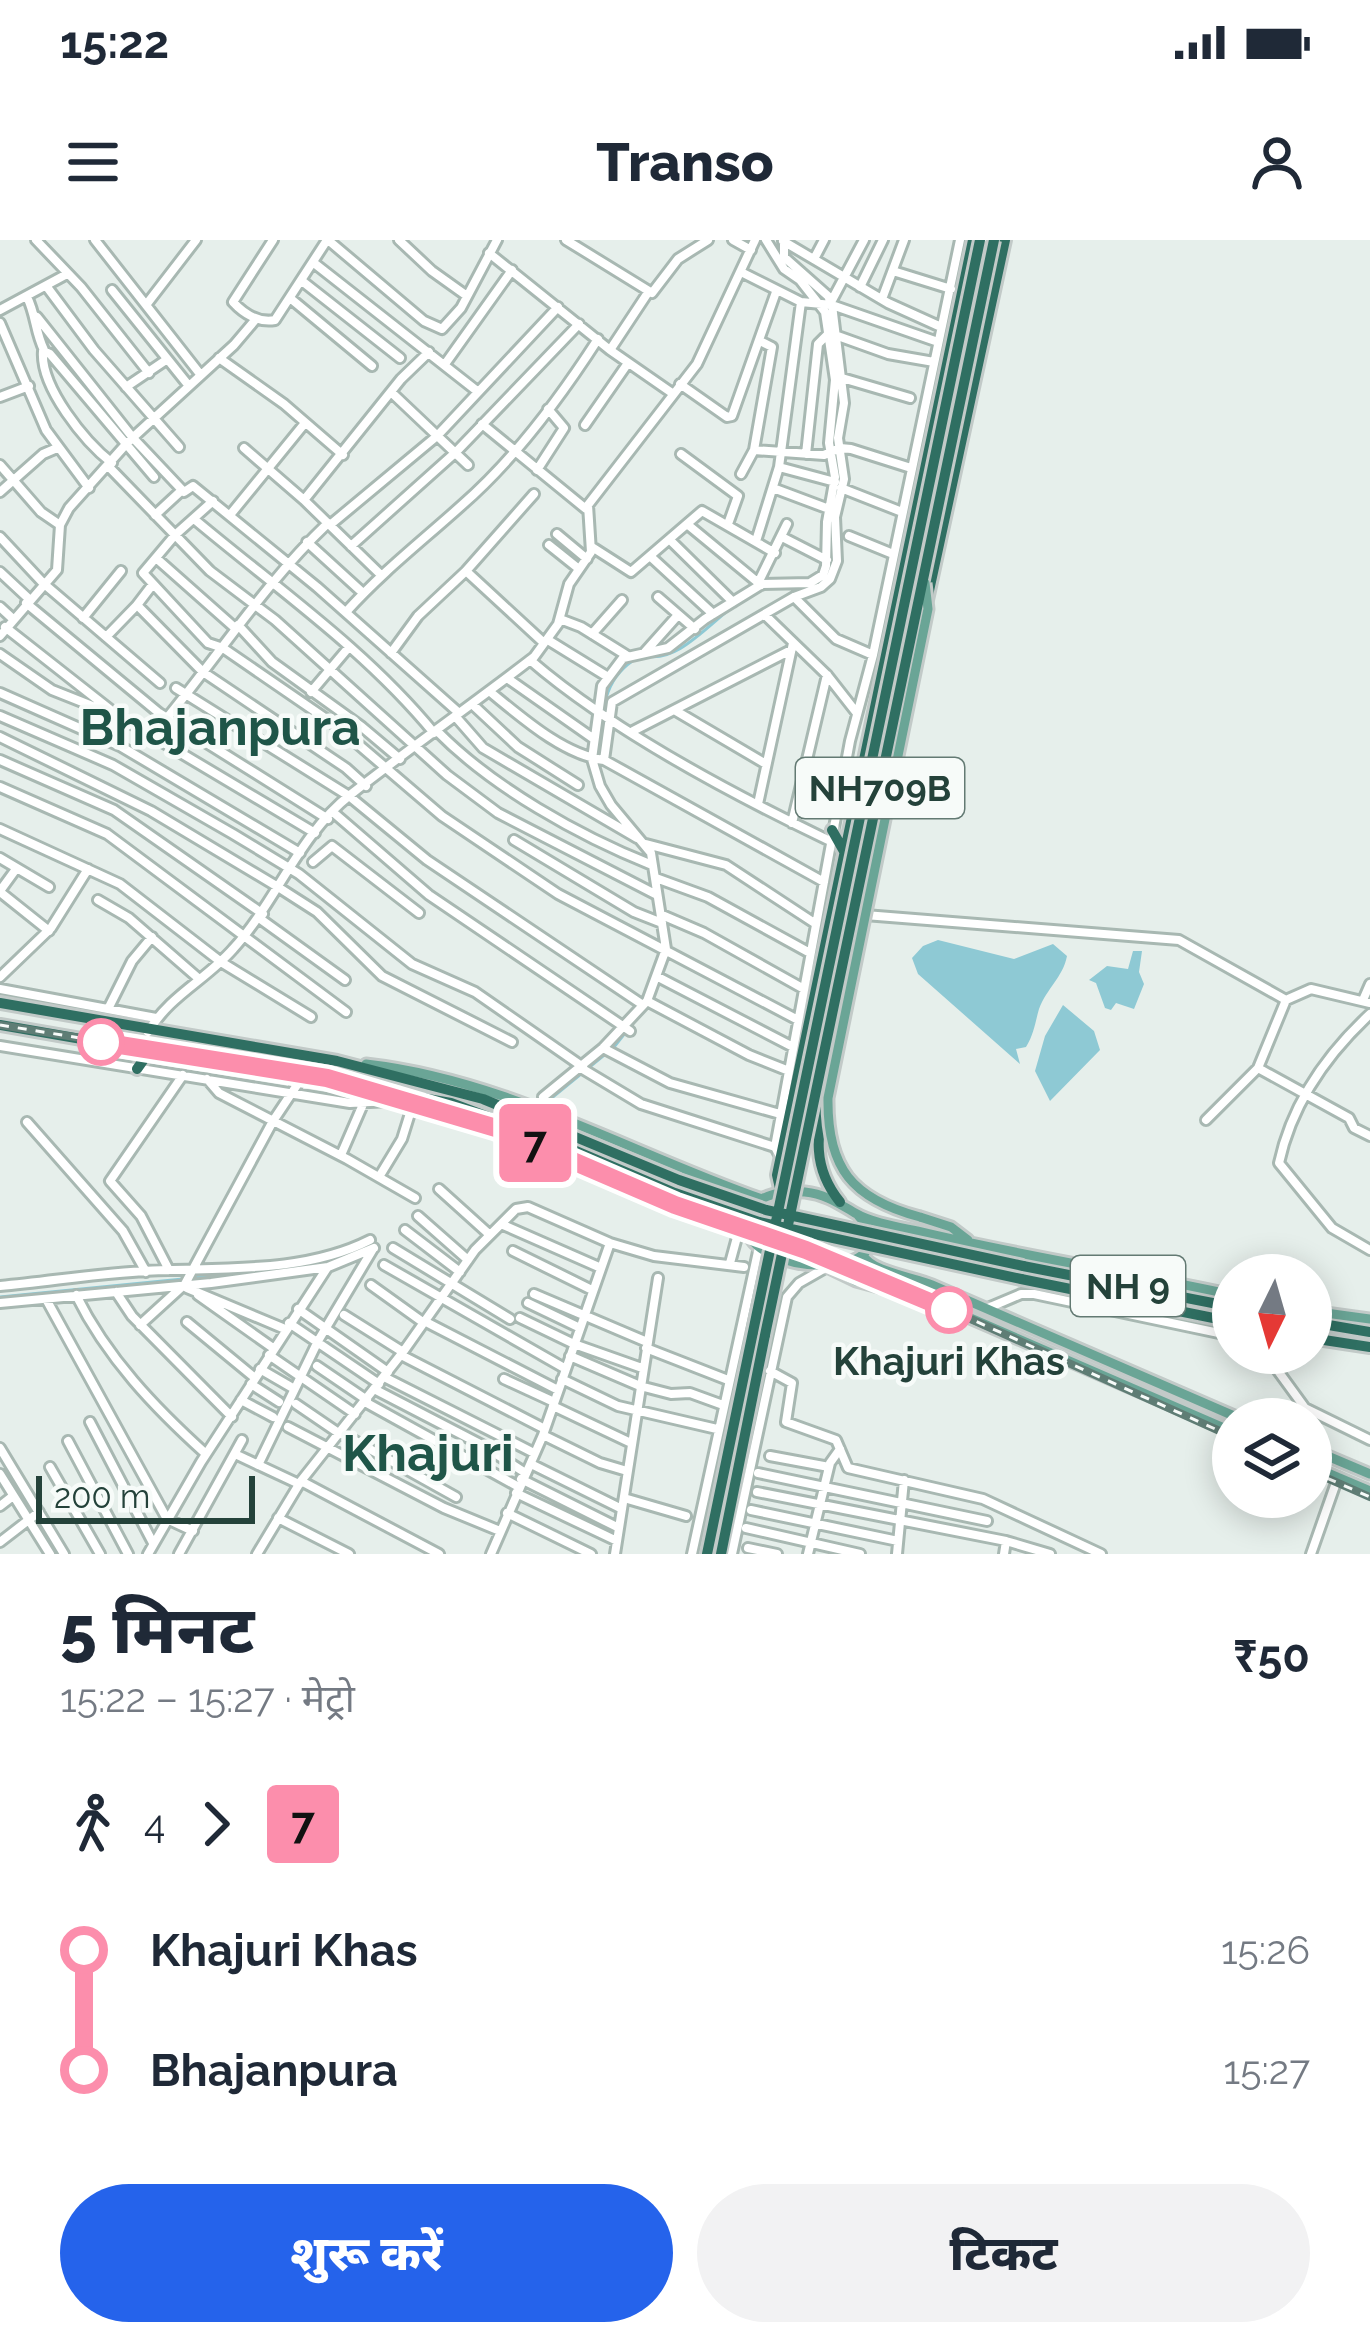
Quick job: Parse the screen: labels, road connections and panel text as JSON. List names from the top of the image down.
{
  "streets": {
    "highway": ["NH709B", "NH 9"]
  },
  "districts": ["Bhajanpura", "Khajuri"],
  "places": ["Khajuri Khas"],
  "lines": ["metro line 7"],
  "scale_bar": "200 m",
  "north": "bottom",
  "page": {
    "status": "15:22",
    "header": "Transo",
    "on_map": "7",
    "scale": "200 m",
    "heading": ["5 मिनट", "15:22 – 15:27 · मेट्रो", "₹50"],
    "legs": ["4", "7"],
    "list": [
      {
        "name": "Khajuri Khas",
        "value": "15:26"
      },
      {
        "name": "Bhajanpura",
        "value": "15:27"
      }
    ],
    "buttons": ["शुरू करें", "टिकट"]
  }
}
